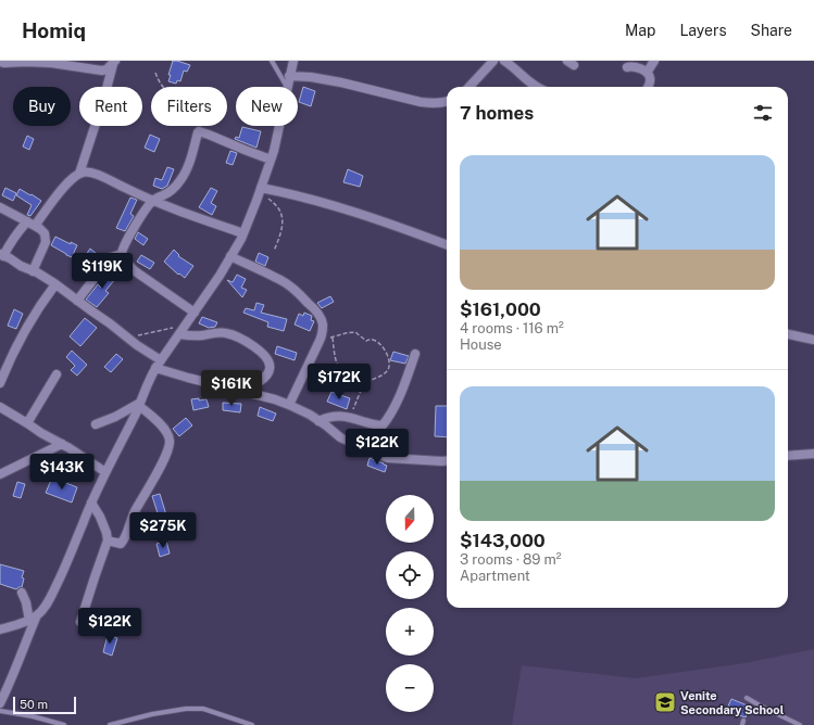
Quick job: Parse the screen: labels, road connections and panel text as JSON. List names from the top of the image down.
{
  "places": {
    "school or university": ["Venite Secondary School"]
  },
  "scale_bar": "50 m",
  "north": "bottom",
  "page": {
    "header": "Homiq",
    "nav": ["Map", "Layers", "Share"],
    "chip": [
      "Buy",
      "Rent",
      "Filters",
      "New"
    ],
    "heading": "7 homes",
    "list": [
      {
        "name": "$161,000",
        "note": "4 rooms · 116 m² · House"
      },
      {
        "name": "$143,000",
        "note": "3 rooms · 89 m² · Apartment"
      }
    ],
    "price": [
      "$119K",
      "$172K",
      "$161K",
      "$122K",
      "$143K",
      "$275K",
      "$122K"
    ],
    "map_buttons": ["+", "−"],
    "scale": "50 m"
  }
}
